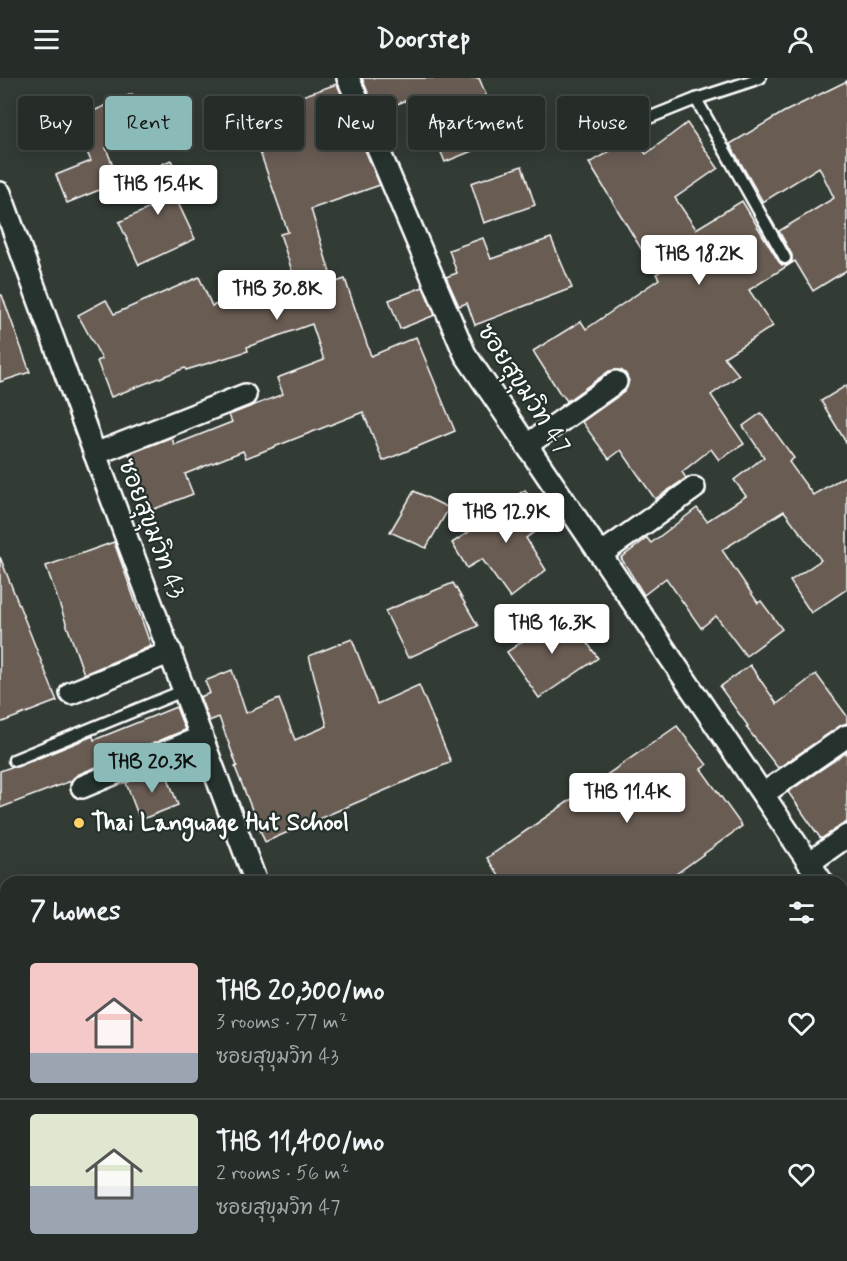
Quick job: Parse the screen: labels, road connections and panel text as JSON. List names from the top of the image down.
{
  "streets": {
    "street": ["ซอยสุขุมวิท 47", "ซอยสุขุมวิท 43"]
  },
  "places": ["Thai Language Hut School"],
  "page": {
    "header": "Doorstep",
    "chip": [
      "Buy",
      "Rent",
      "Filters",
      "New",
      "Apartment",
      "House"
    ],
    "price": [
      "THB 15.4K",
      "THB 18.2K",
      "THB 30.8K",
      "THB 12.9K",
      "THB 16.3K",
      "THB 20.3K",
      "THB 11.4K"
    ],
    "heading": "7 homes",
    "list": [
      {
        "name": "THB 20,300/mo",
        "note": "3 rooms · 77 m² · ซอยสุขุมวิท 43"
      },
      {
        "name": "THB 11,400/mo",
        "note": "2 rooms · 56 m² · ซอยสุขุมวิท 47"
      }
    ]
  }
}
